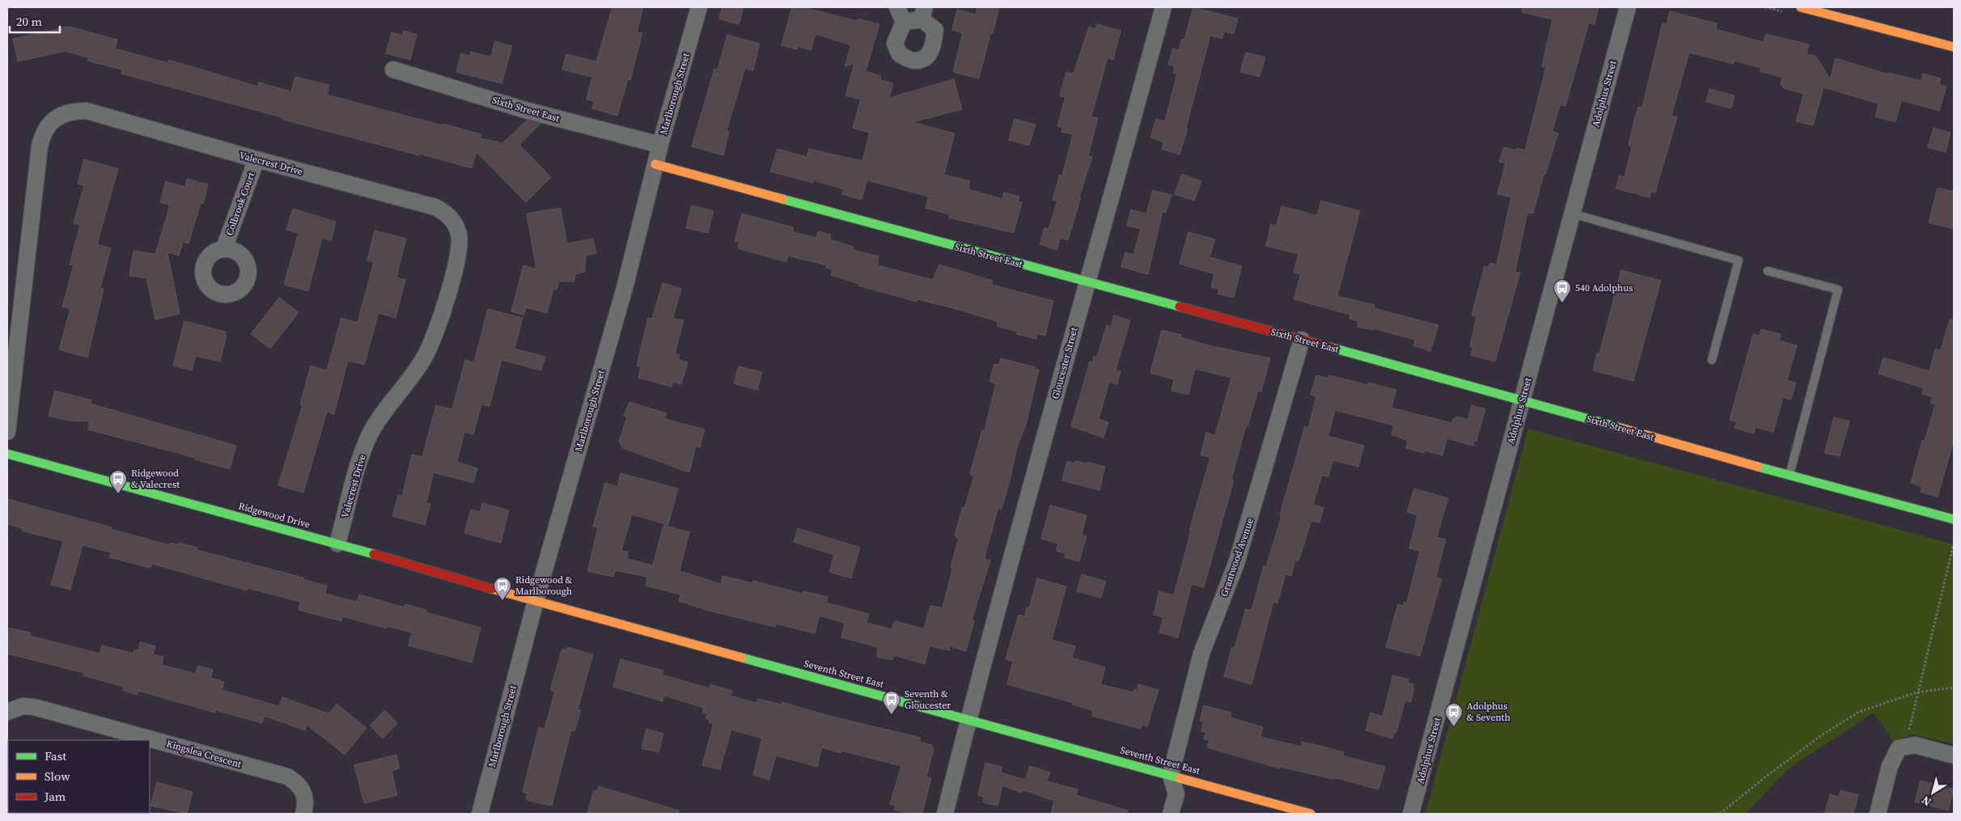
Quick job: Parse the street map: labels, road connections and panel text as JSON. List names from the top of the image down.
{
  "streets": {
    "street": [
      "Marlborough Street",
      "Adolphus Street",
      "Sixth Street East",
      "Valecrest Drive",
      "Colbrook Court",
      "Gloucester Street",
      "Ridgewood Drive",
      "Grantwood Avenue",
      "Seventh Street East",
      "Kingslea Crescent"
    ]
  },
  "crossings": [
    ["Marlborough Street", "Sixth Street East"],
    ["Marlborough Street", "Ridgewood Drive"],
    ["Marlborough Street", "Seventh Street East"],
    ["Adolphus Street", "Sixth Street East"],
    ["Sixth Street East", "Gloucester Street"],
    ["Sixth Street East", "Grantwood Avenue"],
    ["Valecrest Drive", "Colbrook Court"],
    ["Valecrest Drive", "Ridgewood Drive"],
    ["Gloucester Street", "Seventh Street East"],
    ["Ridgewood Drive", "Seventh Street East"],
    ["Grantwood Avenue", "Seventh Street East"]
  ],
  "places": {
    "bus stop": [
      "540 Adolphus",
      "Ridgewood & Valecrest",
      "Ridgewood & Marlborough",
      "Seventh & Gloucester",
      "Adolphus & Seventh"
    ]
  },
  "legend": ["Fast", "Slow", "Jam"],
  "scale_bar": "20 m",
  "north": "bottom left"
}
